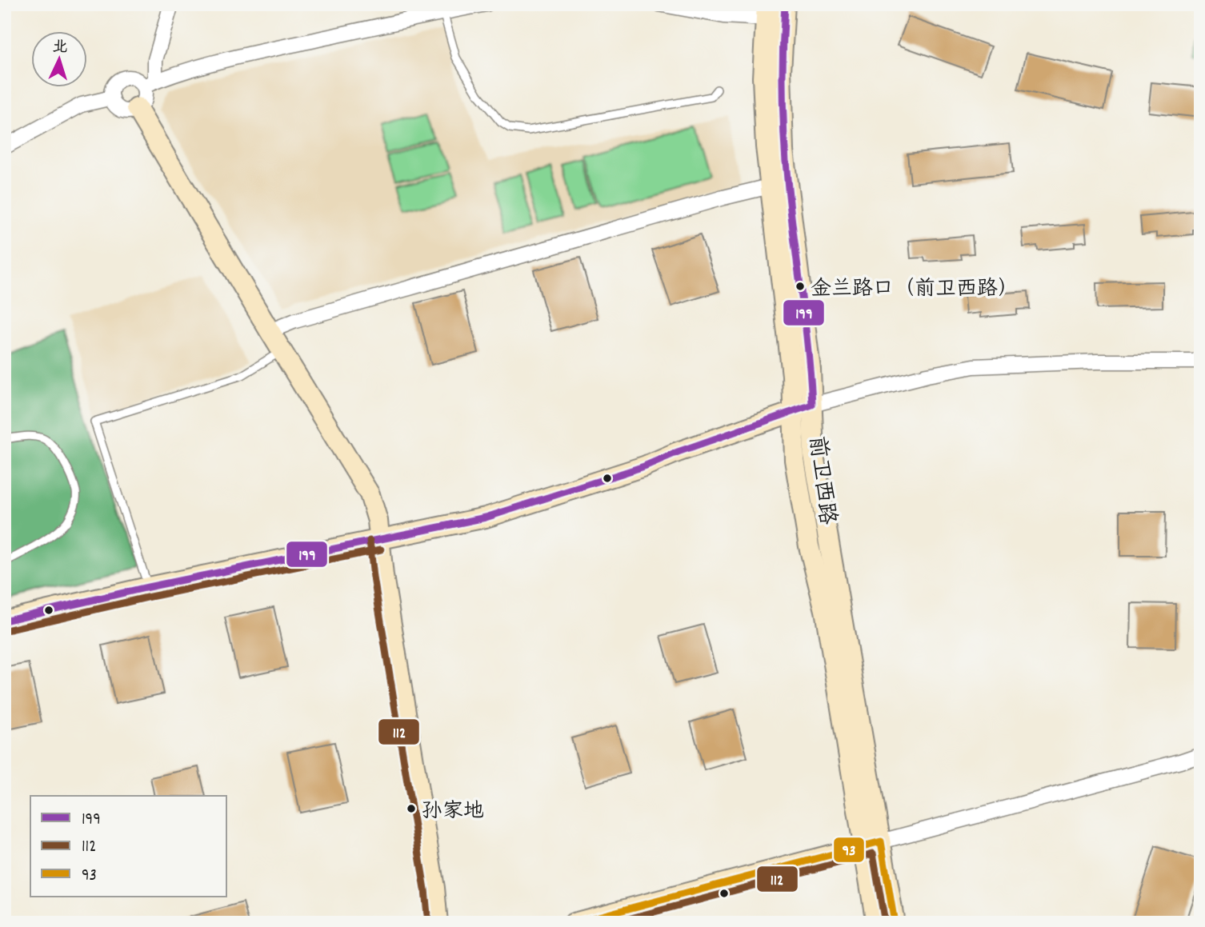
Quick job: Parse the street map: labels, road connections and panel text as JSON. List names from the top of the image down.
{
  "streets": {
    "street": ["前卫西路"]
  },
  "places": ["金兰路口（前卫西路）", "孙家地"],
  "lines": ["transit line 199", "transit line 112", "transit line 93"],
  "legend": ["199", "112", "93"],
  "north": "top"
}
